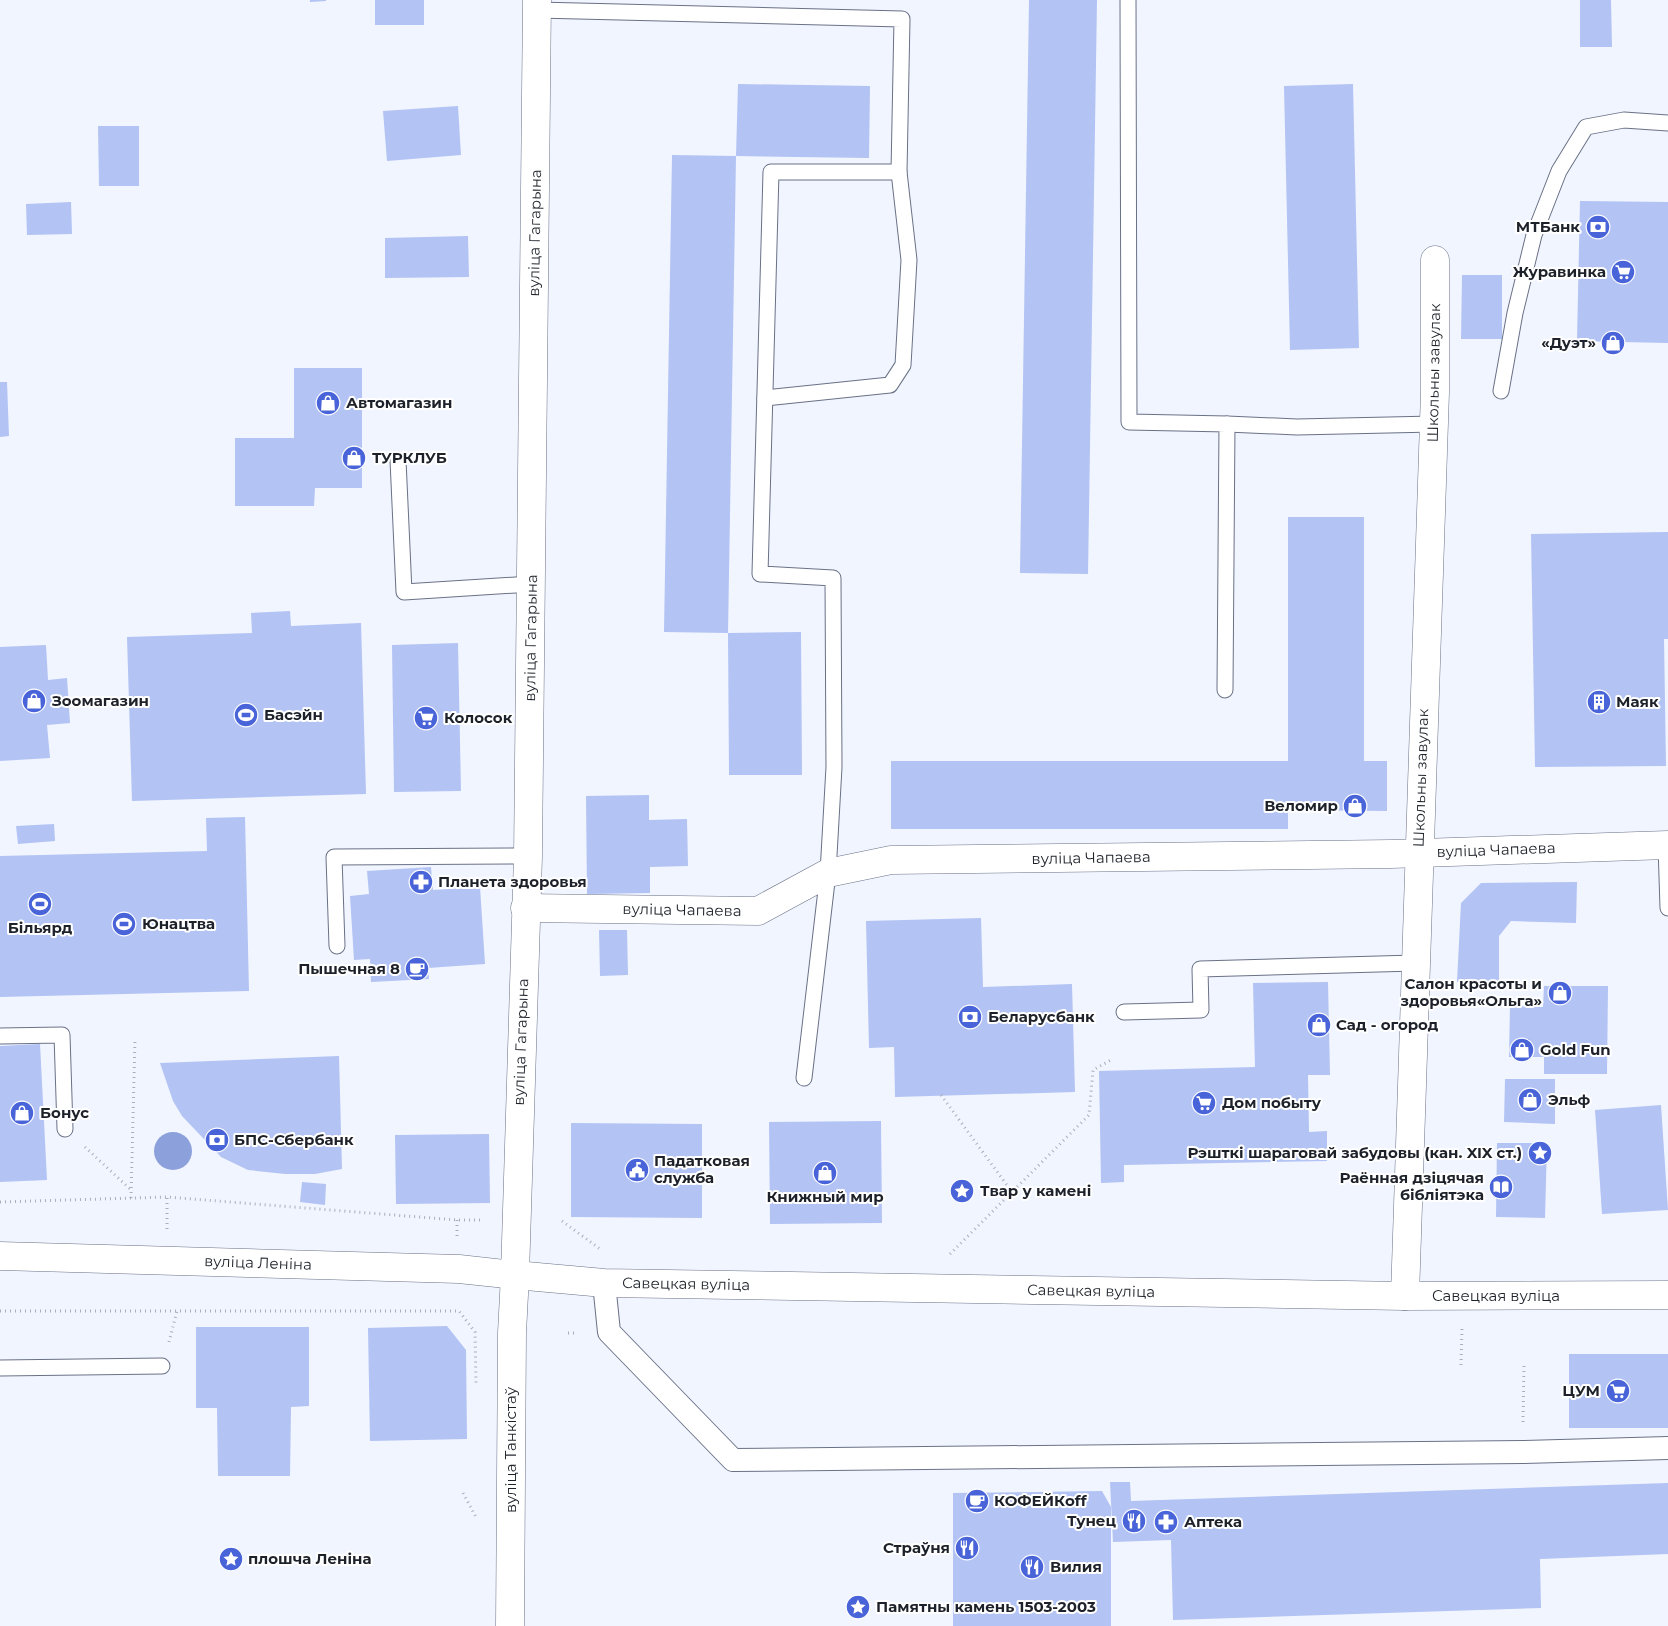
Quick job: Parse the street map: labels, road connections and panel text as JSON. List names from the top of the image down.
{
  "streets": {
    "main road": [
      "вуліца Гагарына",
      "Школьны завулак",
      "вуліца Чапаева",
      "вуліца Леніна",
      "Савецкая вуліца",
      "вуліца Танкістаў"
    ]
  },
  "crossings": [
    ["вуліца Гагарына", "вуліца Чапаева"],
    ["вуліца Гагарына", "вуліца Леніна"],
    ["вуліца Гагарына", "Савецкая вуліца"],
    ["вуліца Гагарына", "вуліца Танкістаў"],
    ["Школьны завулак", "вуліца Чапаева"],
    ["Школьны завулак", "Савецкая вуліца"],
    ["вуліца Леніна", "Савецкая вуліца"],
    ["вуліца Леніна", "вуліца Танкістаў"],
    ["Савецкая вуліца", "вуліца Танкістаў"]
  ],
  "places": {
    "bank": ["МТБанк", "Беларусбанк", "БПС-Сбербанк"],
    "supermarket": [
      "Журавинка",
      "Колосок",
      "Дом побыту",
      "ЦУМ"
    ],
    "shop": [
      "«Дуэт»",
      "Автомагазин",
      "ТУРКЛУБ",
      "Зоомагазин",
      "Веломир",
      "Салон красоты и здоровья«Ольга»",
      "Сад - огород",
      "Gold Fun",
      "Эльф",
      "Бонус",
      "Книжный мир"
    ],
    "building": ["Маяк"],
    "sports": ["Басэйн", "Більярд", "Юнацтва"],
    "pharmacy": ["Планета здоровья", "Аптека"],
    "cafe": ["Пышечная 8", "КОФЕЙКoff"],
    "place": [
      "Рэшткі шараговай забудовы (кан. XIX ст.)",
      "Твар у камені",
      "плошча Леніна",
      "Памятны камень 1503-2003"
    ],
    "public building": ["Падатковая служба"],
    "library": ["Раённая дзіцячая бібліятэка"],
    "restaurant": ["Тунец", "Страўня", "Вилия"]
  }
}
